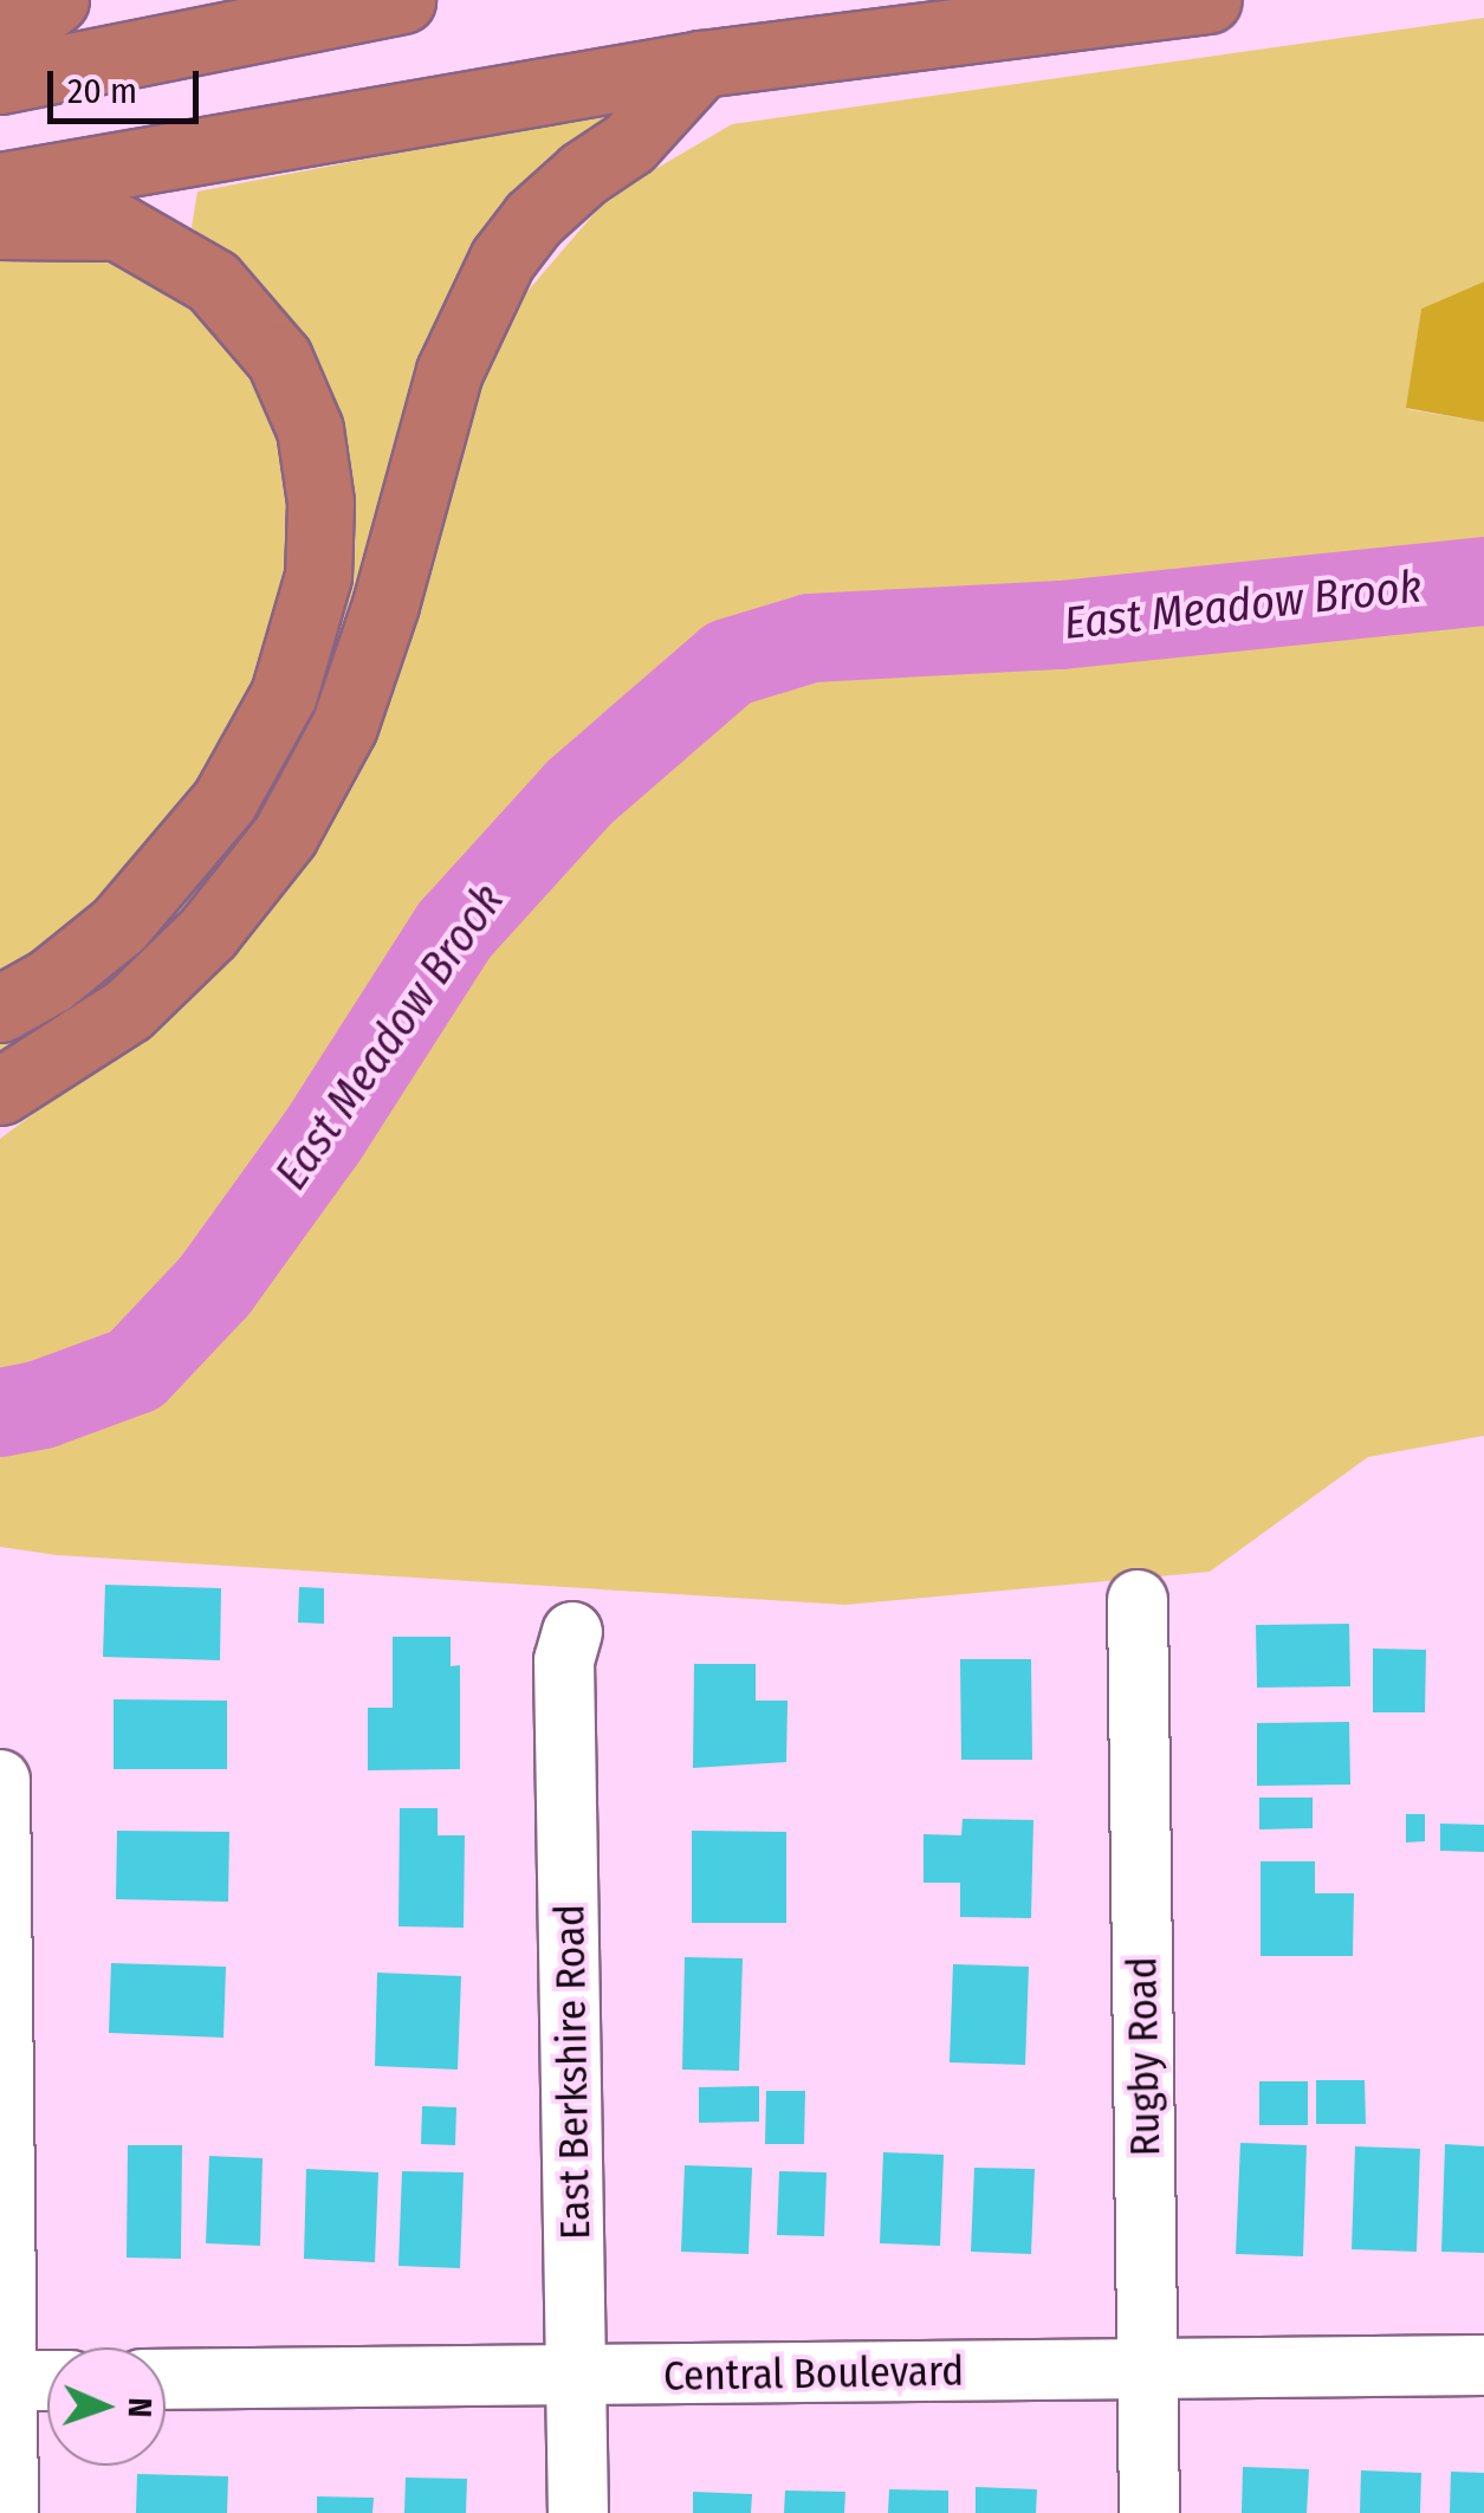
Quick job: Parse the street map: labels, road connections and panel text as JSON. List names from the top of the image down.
{
  "streets": {
    "street": ["Rugby Road", "East Berkshire Road", "Central Boulevard"]
  },
  "crossings": [
    ["Rugby Road", "Central Boulevard"],
    ["East Berkshire Road", "Central Boulevard"]
  ],
  "water": ["East Meadow Brook"],
  "scale_bar": "20 m",
  "north": "right"
}
